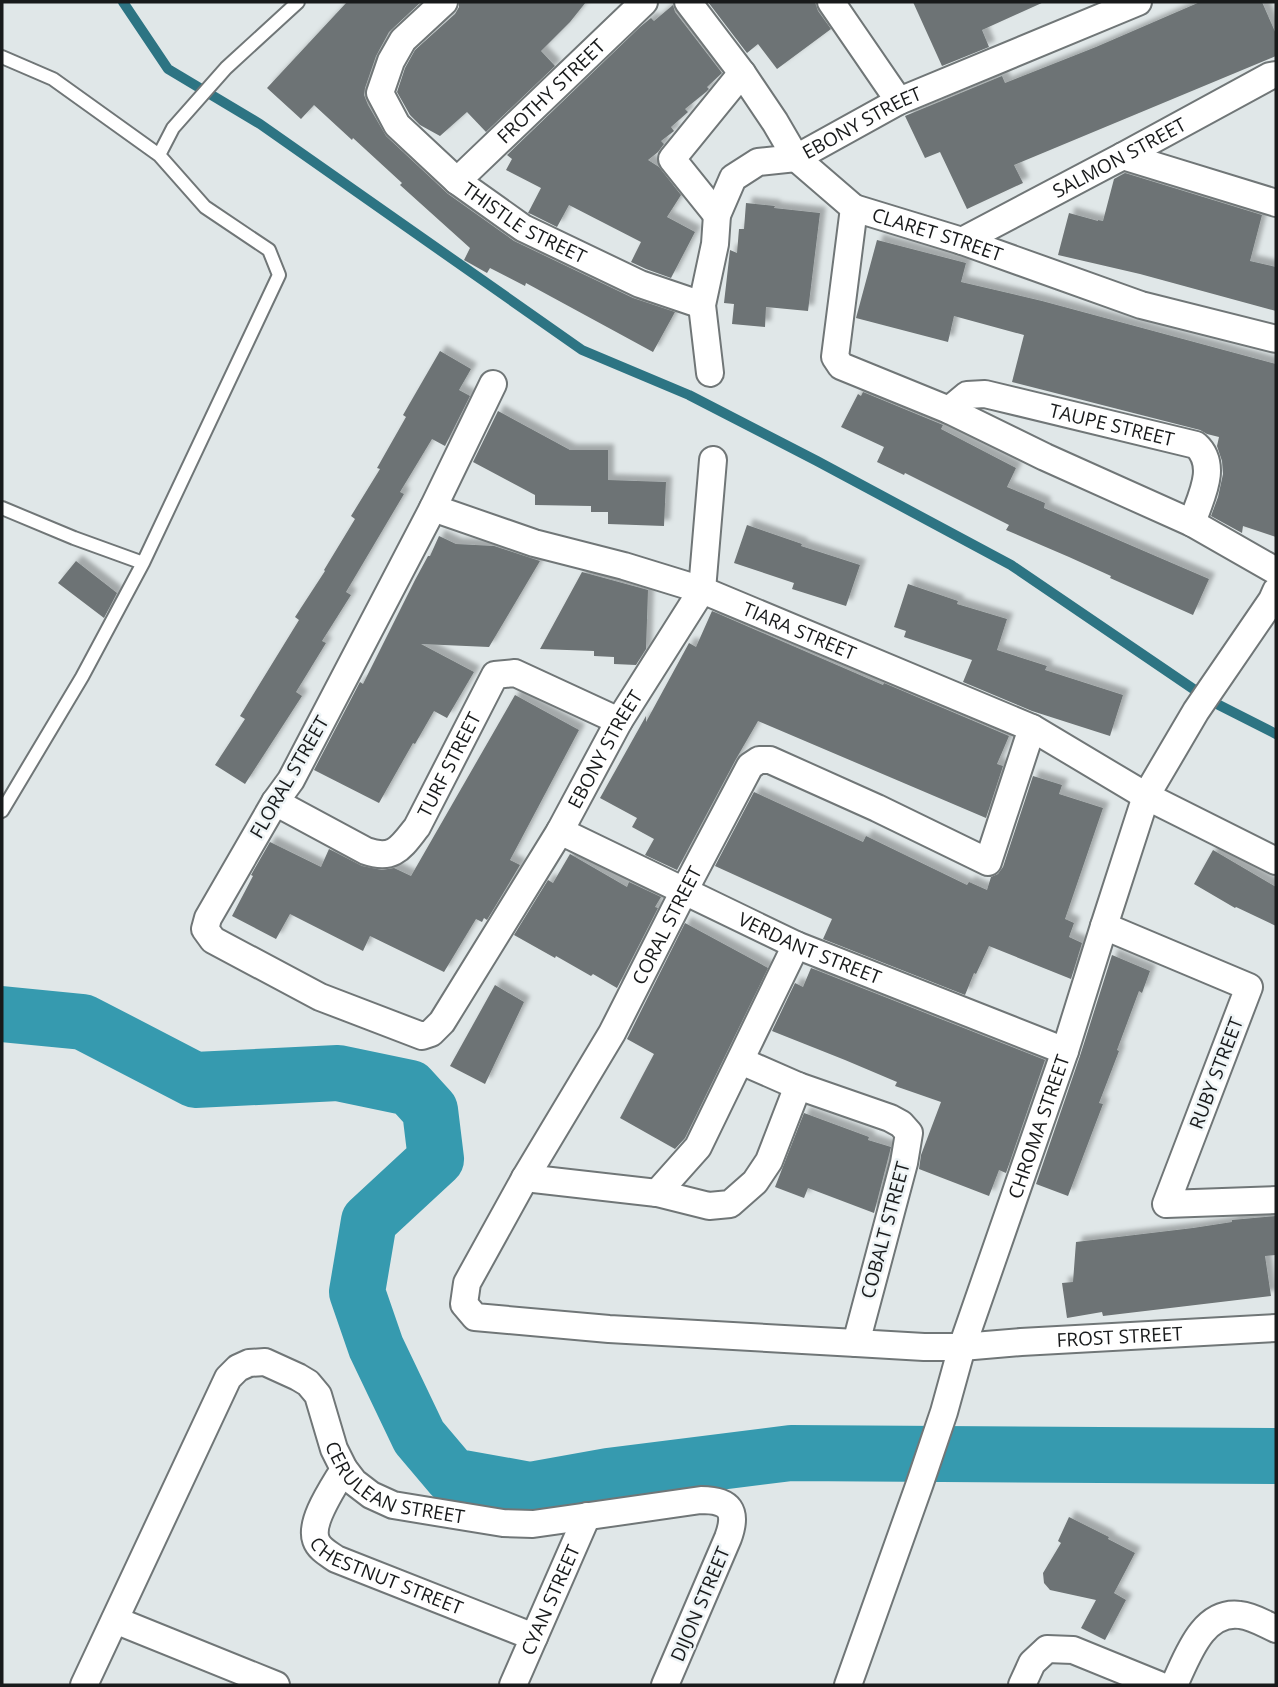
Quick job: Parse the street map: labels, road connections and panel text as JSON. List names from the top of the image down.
{
  "streets": {
    "street": [
      "FROTHY STREET",
      "EBONY STREET",
      "SALMON STREET",
      "THISTLE STREET",
      "CLARET STREET",
      "TAUPE STREET",
      "TIARA STREET",
      "TURF STREET",
      "FLORAL STREET",
      "CORAL STREET",
      "VERDANT STREET",
      "RUBY STREET",
      "CHROMA STREET",
      "COBALT STREET",
      "FROST STREET",
      "CERULEAN STREET",
      "CHESTNUT STREET",
      "CYAN STREET",
      "DIJON STREET"
    ]
  },
  "crossings": [
    ["FROTHY STREET", "THISTLE STREET"],
    ["EBONY STREET", "THISTLE STREET"],
    ["EBONY STREET", "CLARET STREET"],
    ["EBONY STREET", "TIARA STREET"],
    ["EBONY STREET", "TURF STREET"],
    ["EBONY STREET", "FLORAL STREET"],
    ["EBONY STREET", "VERDANT STREET"],
    ["SALMON STREET", "CLARET STREET"],
    ["TIARA STREET", "FLORAL STREET"],
    ["TIARA STREET", "CORAL STREET"],
    ["TIARA STREET", "CHROMA STREET"],
    ["TURF STREET", "FLORAL STREET"],
    ["CORAL STREET", "VERDANT STREET"],
    ["CORAL STREET", "COBALT STREET"],
    ["VERDANT STREET", "CHROMA STREET"],
    ["RUBY STREET", "CHROMA STREET"],
    ["CHROMA STREET", "FROST STREET"],
    ["CERULEAN STREET", "CHESTNUT STREET"],
    ["CERULEAN STREET", "CYAN STREET"],
    ["CERULEAN STREET", "DIJON STREET"],
    ["CHESTNUT STREET", "CYAN STREET"]
  ]
}
